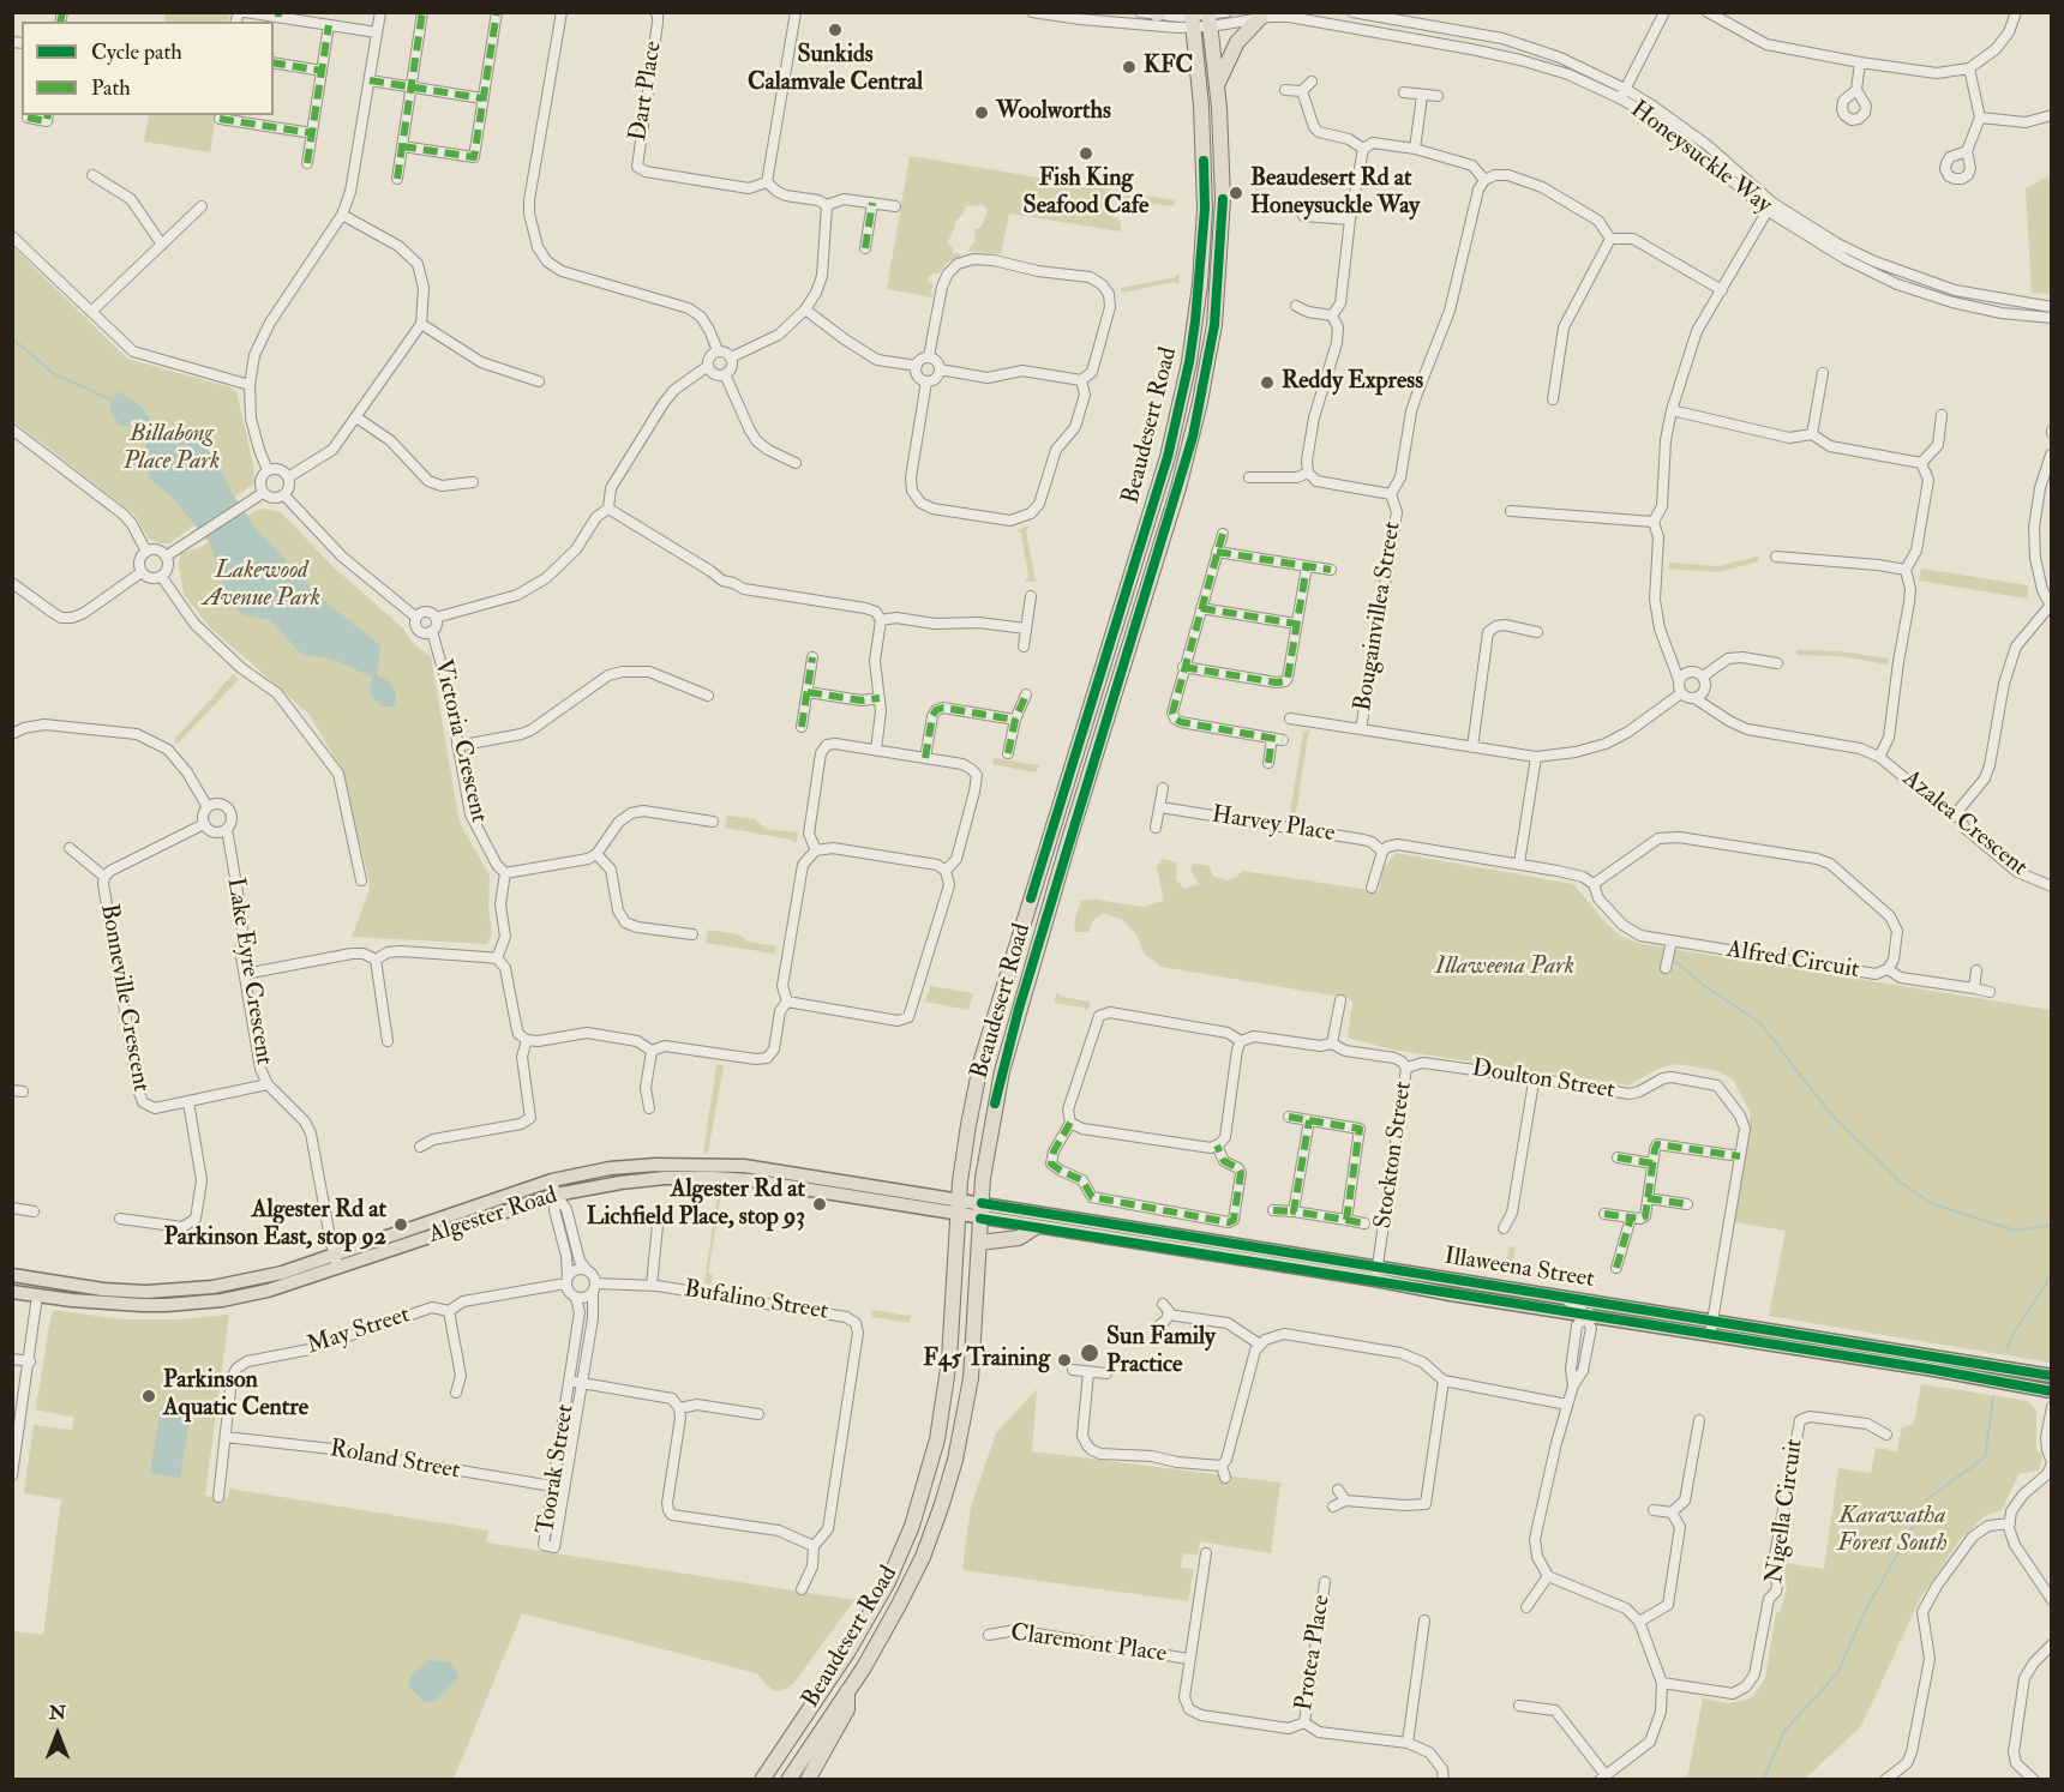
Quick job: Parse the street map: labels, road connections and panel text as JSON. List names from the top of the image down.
{
  "streets": {
    "highway": ["Beaudesert Road"],
    "main road": ["Algester Road", "Illaweena Street"],
    "street": [
      "Dart Place",
      "Honeysuckle Way",
      "Bougainvillea Street",
      "Victoria Crescent",
      "Azalea Crescent",
      "Harvey Place",
      "Alfred Circuit",
      "Lake Eyre Crescent",
      "Bonneville Crescent",
      "Doulton Street",
      "Stockton Street",
      "Bufalino Street",
      "May Street",
      "Roland Street",
      "Toorak Street",
      "Nigella Circuit",
      "Claremont Place",
      "Protea Place"
    ]
  },
  "crossings": [
    ["Honeysuckle Way", "Beaudesert Road"],
    ["Beaudesert Road", "Algester Road"],
    ["Beaudesert Road", "Illaweena Street"],
    ["Bougainvillea Street", "Azalea Crescent"],
    ["Lake Eyre Crescent", "Bonneville Crescent"],
    ["Lake Eyre Crescent", "Algester Road"],
    ["Doulton Street", "Stockton Street"],
    ["Doulton Street", "Illaweena Street"],
    ["Stockton Street", "Illaweena Street"],
    ["Algester Road", "Illaweena Street"],
    ["Bufalino Street", "May Street"],
    ["Bufalino Street", "Toorak Street"],
    ["May Street", "Roland Street"],
    ["May Street", "Toorak Street"],
    ["Roland Street", "Toorak Street"]
  ],
  "parks": [
    "Billabong Place Park",
    "Lakewood Avenue Park",
    "Illaweena Park",
    "Karawatha Forest South"
  ],
  "places": [
    "Sunkids Calamvale Central",
    "KFC",
    "Woolworths",
    "Fish King Seafood Cafe",
    "Beaudesert Rd at Honeysuckle Way",
    "Reddy Express",
    "Algester Rd at Lichfield Place, stop 93",
    "Algester Rd at Parkinson East, stop 92",
    "Sun Family Practice",
    "F45 Training",
    "Parkinson Aquatic Centre"
  ],
  "legend": ["Cycle path", "Path"],
  "north": "top"
}
